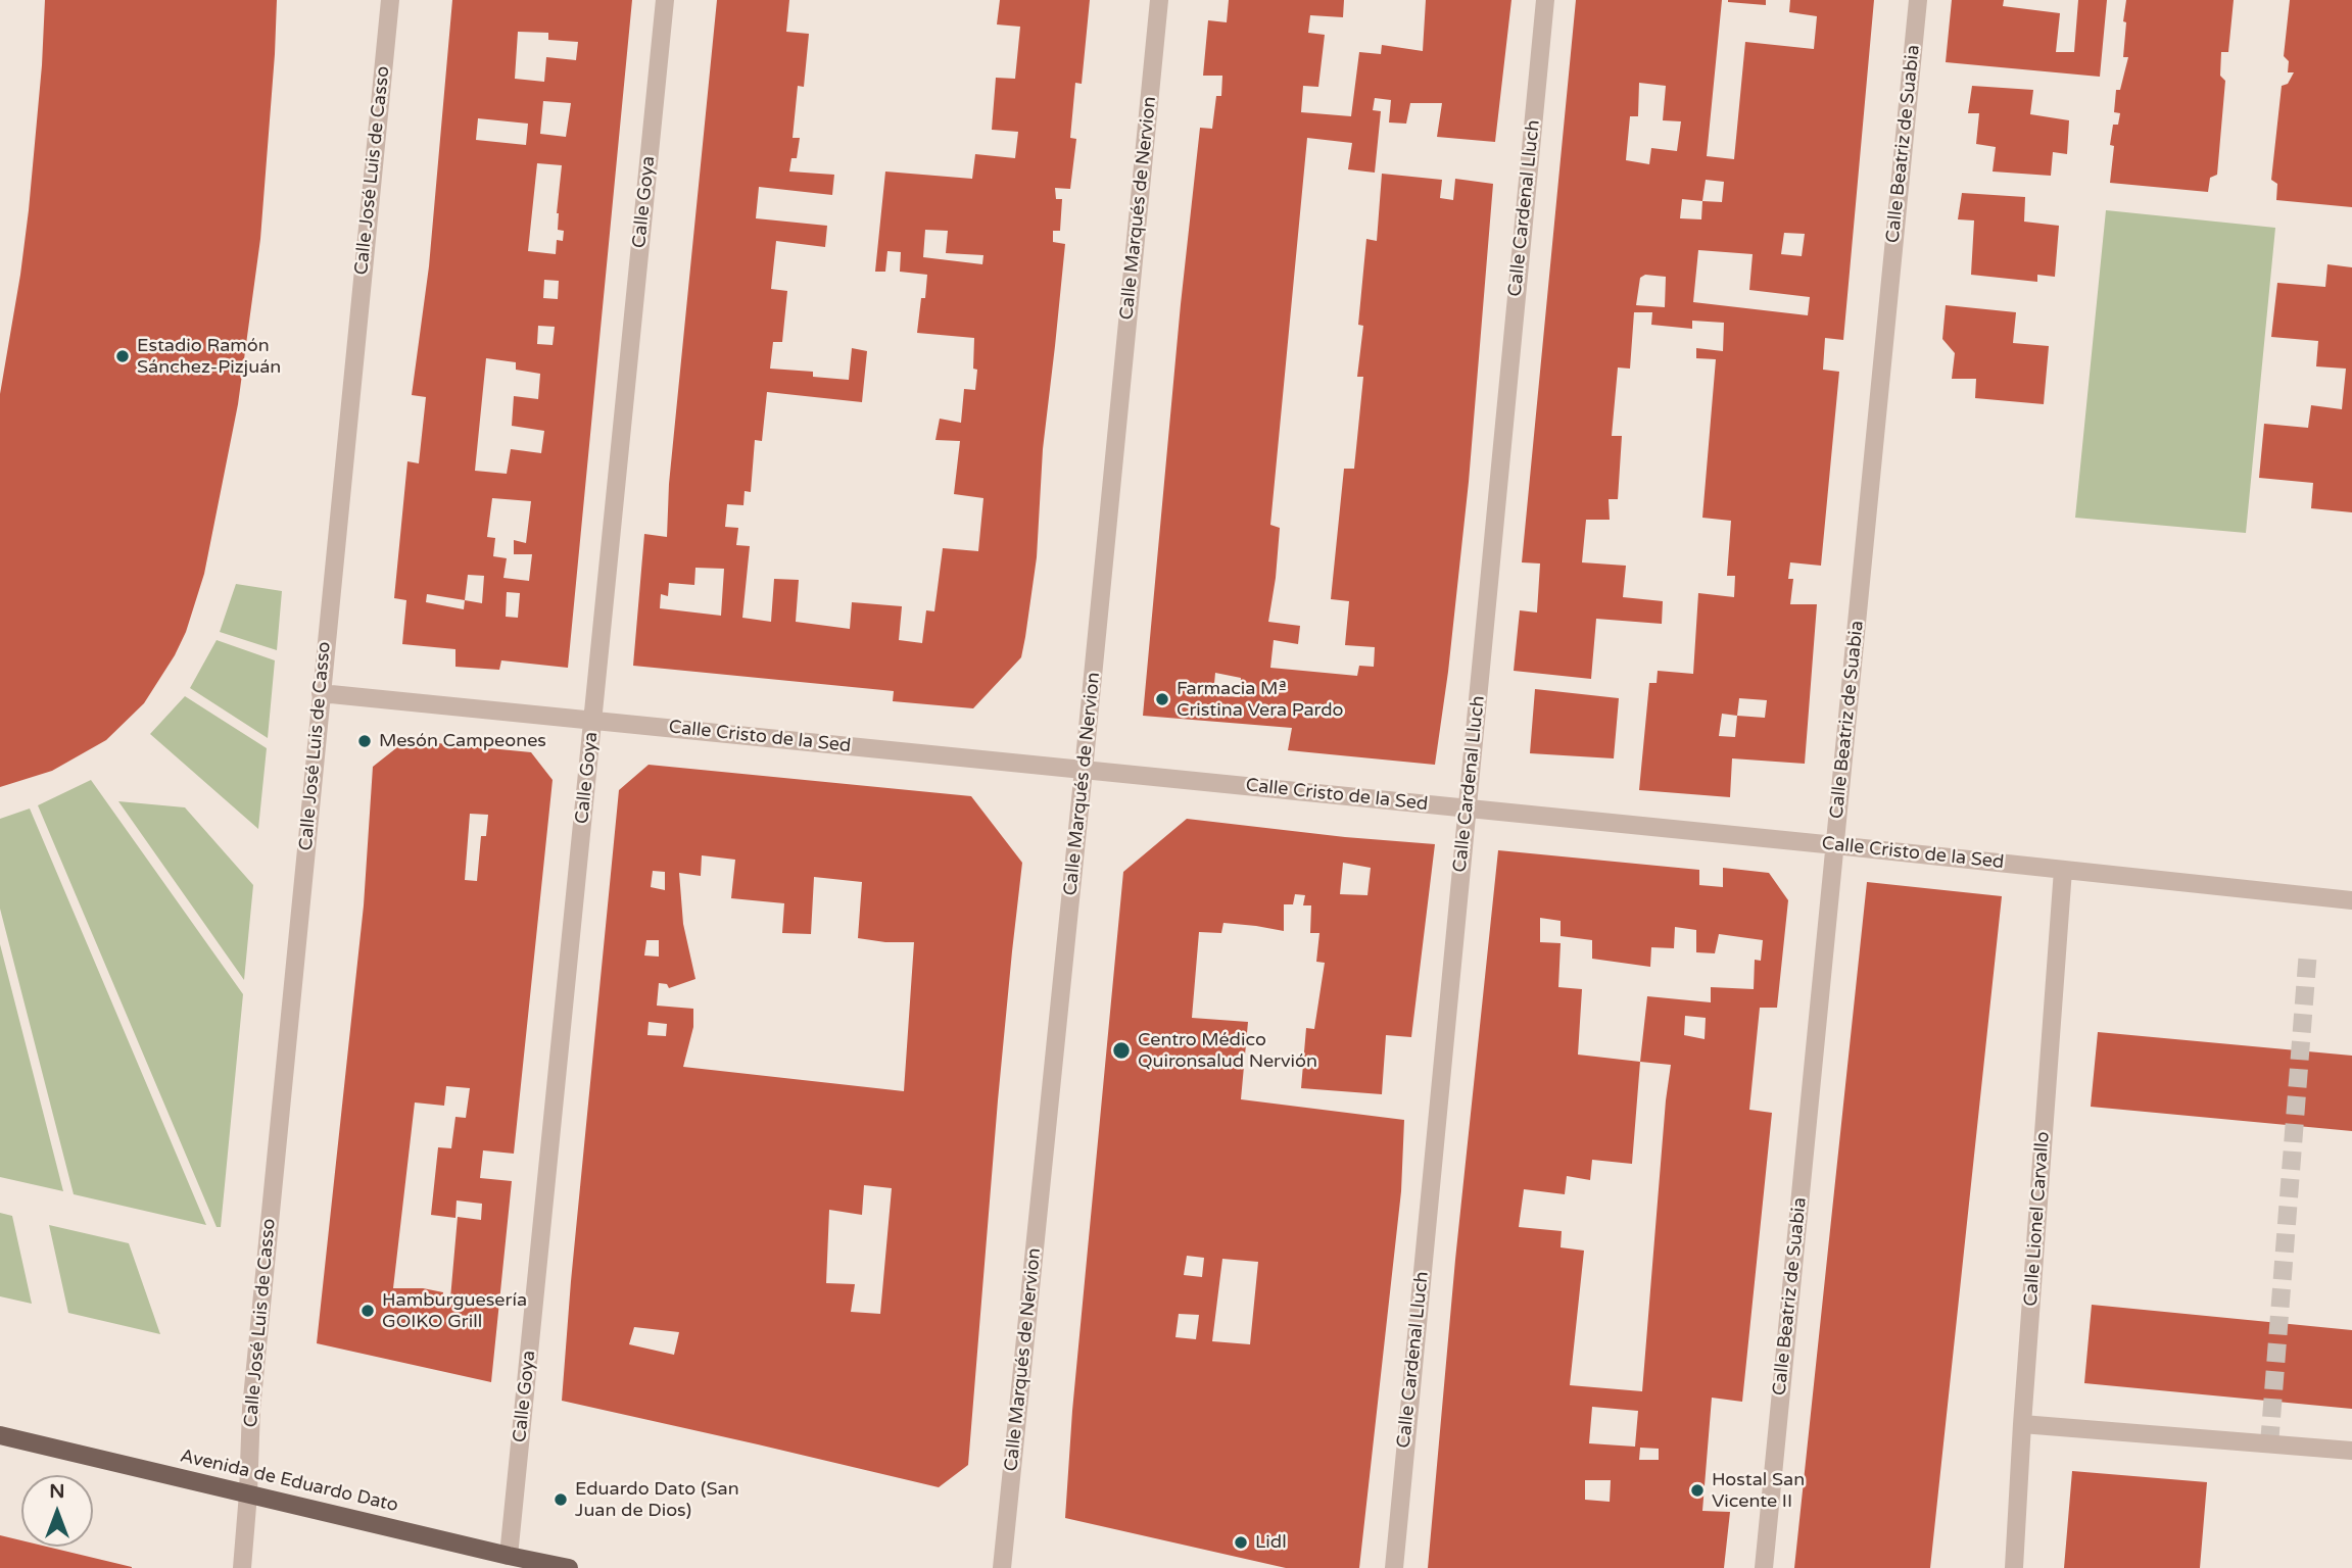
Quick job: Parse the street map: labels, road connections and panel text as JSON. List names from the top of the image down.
{
  "streets": {
    "main road": ["Avenida de Eduardo Dato"],
    "street": [
      "Calle Beatriz de Suabia",
      "Calle José Luis de Casso",
      "Calle Goya",
      "Calle Marqués de Nervion",
      "Calle Cardenal Lluch",
      "Calle Cristo de la Sed",
      "Calle Lionel Carvallo"
    ]
  },
  "crossings": [
    ["Calle Beatriz de Suabia", "Calle Cristo de la Sed"],
    ["Calle José Luis de Casso", "Calle Cristo de la Sed"],
    ["Calle José Luis de Casso", "Avenida de Eduardo Dato"],
    ["Calle Goya", "Calle Cristo de la Sed"],
    ["Calle Goya", "Avenida de Eduardo Dato"],
    ["Calle Marqués de Nervion", "Calle Cristo de la Sed"],
    ["Calle Cardenal Lluch", "Calle Cristo de la Sed"],
    ["Calle Cristo de la Sed", "Calle Lionel Carvallo"]
  ],
  "places": [
    "Estadio Ramón Sánchez-Pizjuán",
    "Farmacia Mª Cristina Vera Pardo",
    "Mesón Campeones",
    "Centro Médico Quironsalud Nervión",
    "Hamburguesería GOIKO Grill",
    "Hostal San Vicente II",
    "Eduardo Dato (San Juan de Dios)",
    "Lidl"
  ],
  "north": "top"
}
